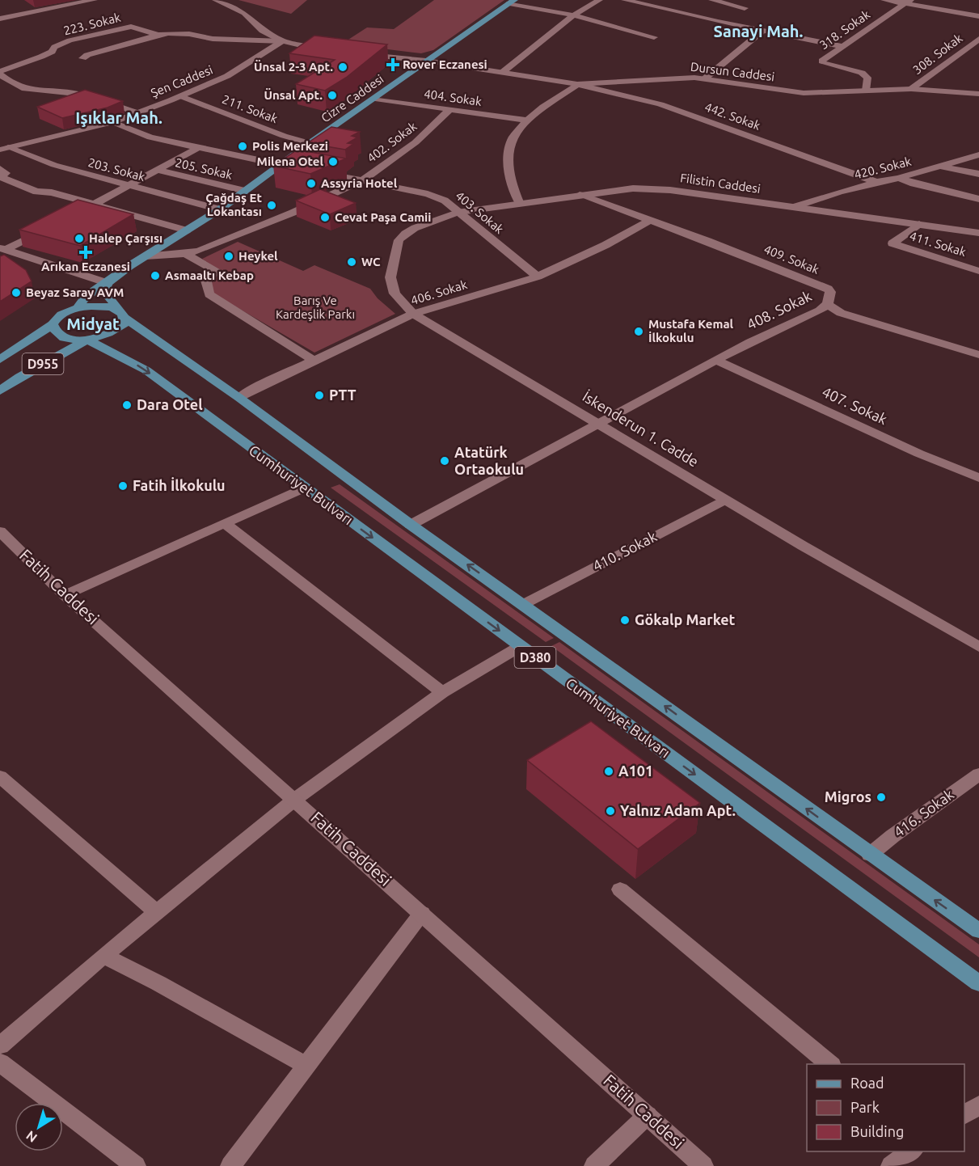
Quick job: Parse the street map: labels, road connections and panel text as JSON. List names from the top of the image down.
{
  "streets": {
    "main road": [
      "Cizre Caddesi",
      "D955",
      "Cumhuriyet Bulvarı",
      "D380"
    ],
    "street": [
      "223. Sokak",
      "318. Sokak",
      "308. Sokak",
      "Dursun Caddesi",
      "Şen Caddesi",
      "404. Sokak",
      "211. Sokak",
      "442. Sokak",
      "402. Sokak",
      "420. Sokak",
      "205. Sokak",
      "203. Sokak",
      "Filistin Caddesi",
      "403. Sokak",
      "411. Sokak",
      "409. Sokak",
      "406. Sokak",
      "408. Sokak",
      "407. Sokak",
      "İskenderun 1. Cadde",
      "410. Sokak",
      "Fatih Caddesi",
      "416. Sokak"
    ]
  },
  "crossings": [
    ["223. Sokak", "Şen Caddesi"],
    ["318. Sokak", "Dursun Caddesi"],
    ["308. Sokak", "Dursun Caddesi"],
    ["Dursun Caddesi", "Cizre Caddesi"],
    ["Dursun Caddesi", "442. Sokak"],
    ["Şen Caddesi", "211. Sokak"],
    ["Şen Caddesi", "203. Sokak"],
    ["Şen Caddesi", "403. Sokak"],
    ["404. Sokak", "Cizre Caddesi"],
    ["404. Sokak", "402. Sokak"],
    ["Cizre Caddesi", "211. Sokak"],
    ["Cizre Caddesi", "402. Sokak"],
    ["Cizre Caddesi", "205. Sokak"],
    ["Cizre Caddesi", "203. Sokak"],
    ["Cizre Caddesi", "403. Sokak"],
    ["442. Sokak", "420. Sokak"],
    ["402. Sokak", "403. Sokak"],
    ["420. Sokak", "Filistin Caddesi"],
    ["Filistin Caddesi", "403. Sokak"],
    ["Filistin Caddesi", "411. Sokak"],
    ["Filistin Caddesi", "409. Sokak"],
    ["Filistin Caddesi", "İskenderun 1. Cadde"],
    ["403. Sokak", "406. Sokak"],
    ["403. Sokak", "İskenderun 1. Cadde"],
    ["409. Sokak", "406. Sokak"],
    ["409. Sokak", "408. Sokak"],
    ["406. Sokak", "İskenderun 1. Cadde"],
    ["406. Sokak", "D380"],
    ["408. Sokak", "407. Sokak"],
    ["408. Sokak", "İskenderun 1. Cadde"],
    ["408. Sokak", "D380"],
    ["D955", "Cumhuriyet Bulvarı"],
    ["İskenderun 1. Cadde", "410. Sokak"],
    ["410. Sokak", "D380"],
    ["D380", "416. Sokak"]
  ],
  "districts": ["Sanayi Mah.", "Işıklar Mah.", "Midyat"],
  "parks": ["Barış Ve Kardeşlik Parkı"],
  "places": {
    "health": ["Rover Eczanesi", "Arıkan Eczanesi"],
    "other": [
      "Ünsal 2-3 Apt.",
      "Ünsal Apt.",
      "Polis Merkezi",
      "Milena Otel",
      "Assyria Hotel",
      "Çağdaş Et Lokantası",
      "Cevat Paşa Camii",
      "Halep Çarşısı",
      "Heykel",
      "WC",
      "Asmaaltı Kebap",
      "Beyaz Saray AVM",
      "Mustafa Kemal İlkokulu",
      "PTT",
      "Dara Otel",
      "Atatürk Ortaokulu",
      "Fatih İlkokulu",
      "Gökalp Market",
      "A101",
      "Migros",
      "Yalnız Adam Apt."
    ]
  },
  "legend": ["Road", "Park", "Building"],
  "north": "bottom left"
}
